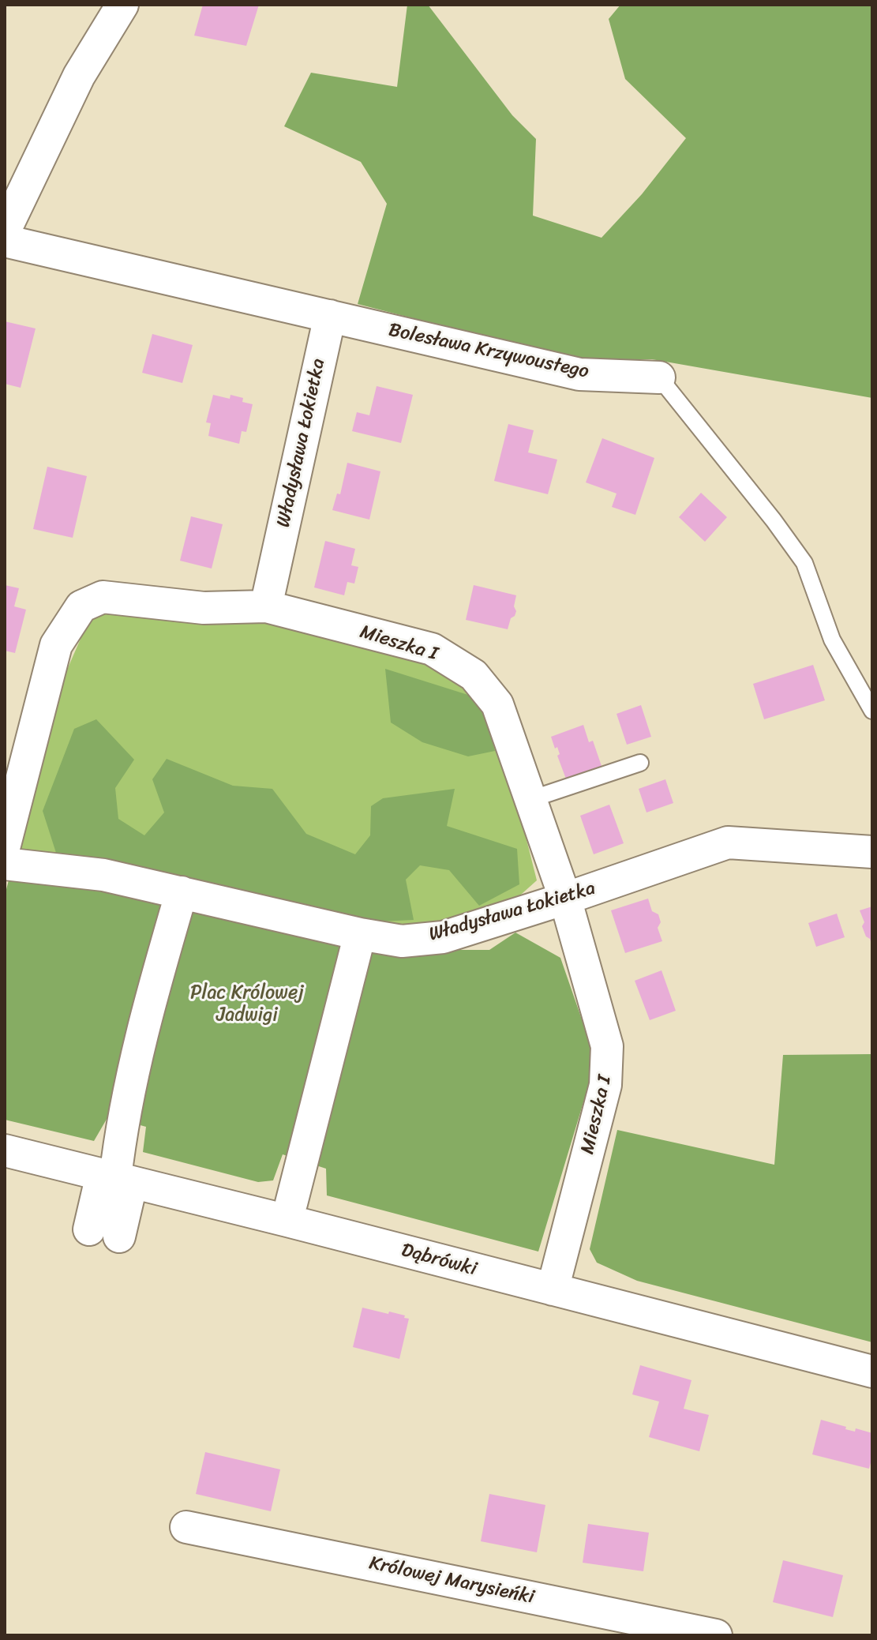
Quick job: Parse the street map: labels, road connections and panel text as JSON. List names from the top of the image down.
{
  "streets": {
    "street": [
      "Bolesława Krzywoustego",
      "Władysława Łokietka",
      "Mieszka I",
      "Dąbrówki",
      "Królowej Marysieńki"
    ]
  },
  "crossings": [
    ["Bolesława Krzywoustego", "Władysława Łokietka"],
    ["Władysława Łokietka", "Mieszka I"],
    ["Mieszka I", "Dąbrówki"]
  ],
  "parks": ["Plac Królowej Jadwigi"]
}
